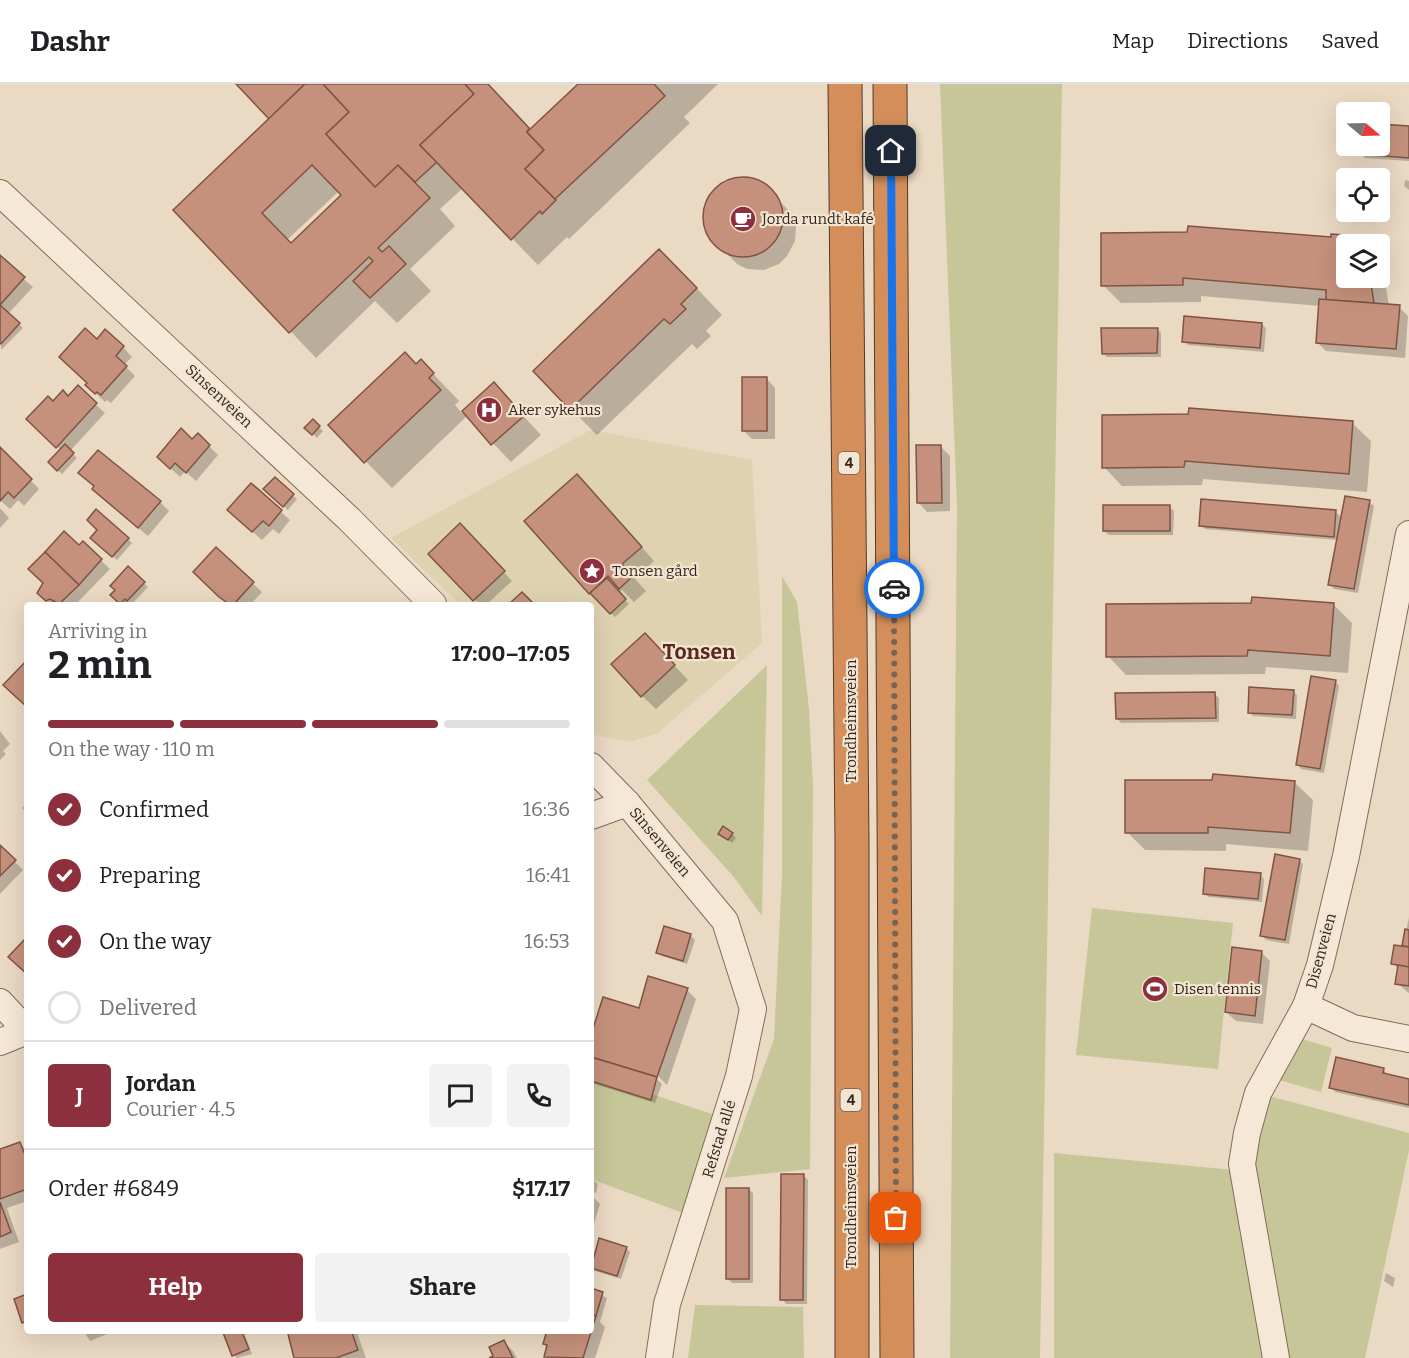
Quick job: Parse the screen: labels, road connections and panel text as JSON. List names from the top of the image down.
{
  "streets": {
    "highway": ["4", "Trondheimsveien"],
    "street": ["Sinsenveien", "Disenveien", "Refstad allé"]
  },
  "crossings": [
    ["Sinsenveien", "Refstad allé"]
  ],
  "districts": ["Tonsen"],
  "places": {
    "cafe": ["Jorda rundt kafé"],
    "hospital": ["Aker sykehus"],
    "place": ["Tonsen gård"],
    "sports": ["Disen tennis"]
  },
  "north": "right",
  "page": {
    "header": "Dashr",
    "nav": ["Map", "Directions", "Saved"],
    "heading": ["2 min", "Arriving in", "17:00–17:05"],
    "panel": [
      "Jordan",
      "Courier · 4.5",
      "Order #6849",
      "$17.17"
    ],
    "bar": "On the way · 110 m",
    "list": [
      ["Confirmed", "16:36"],
      ["Preparing", "16:41"],
      ["On the way", "16:53"],
      "Delivered"
    ],
    "round": "J",
    "buttons": ["Help", "Share"]
  }
}
